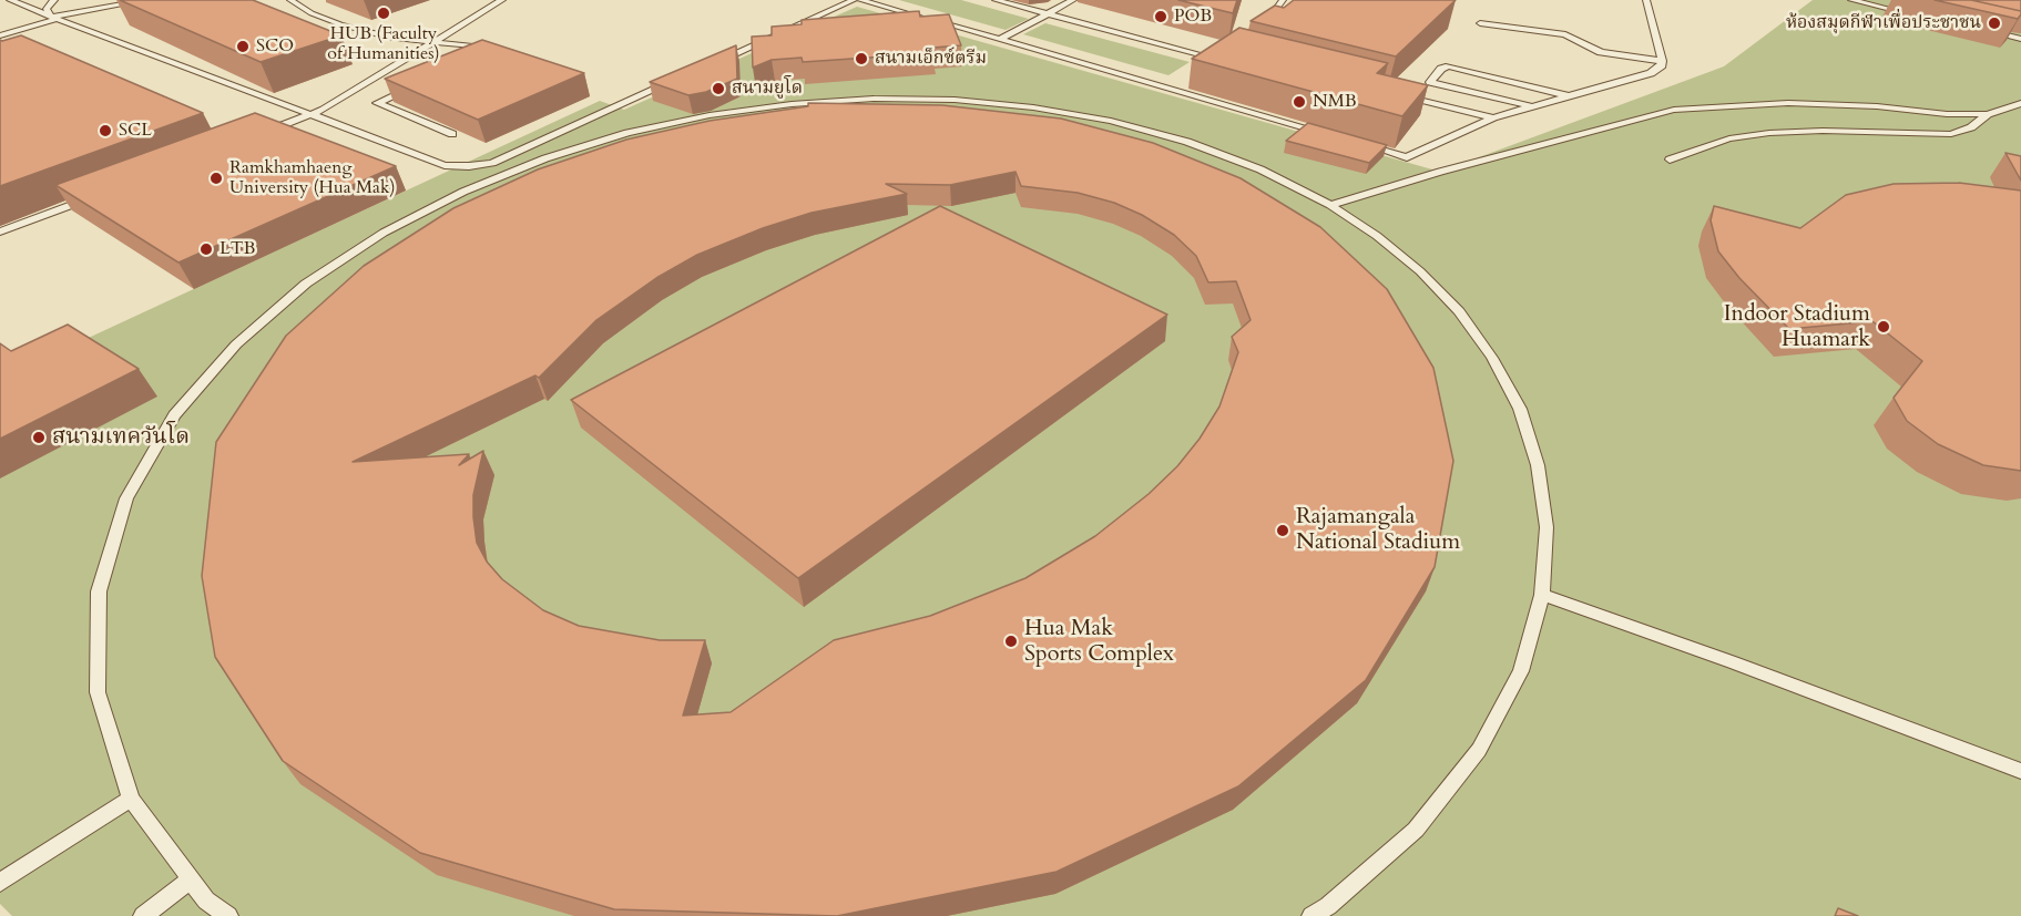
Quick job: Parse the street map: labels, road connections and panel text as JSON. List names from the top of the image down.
{
  "places": [
    "HUB (Faculty of Humanities)",
    "POB",
    "ห้องสมุดกีฬาเพื่อประชาชน",
    "SCO",
    "สนามเอ็กซ์ตรีม",
    "สนามยูโด",
    "NMB",
    "SCL",
    "Ramkhamhaeng University (Hua Mak)",
    "LTB",
    "Indoor Stadium Huamark",
    "สนามเทควันโด",
    "Rajamangala National Stadium",
    "Hua Mak Sports Complex"
  ]
}
